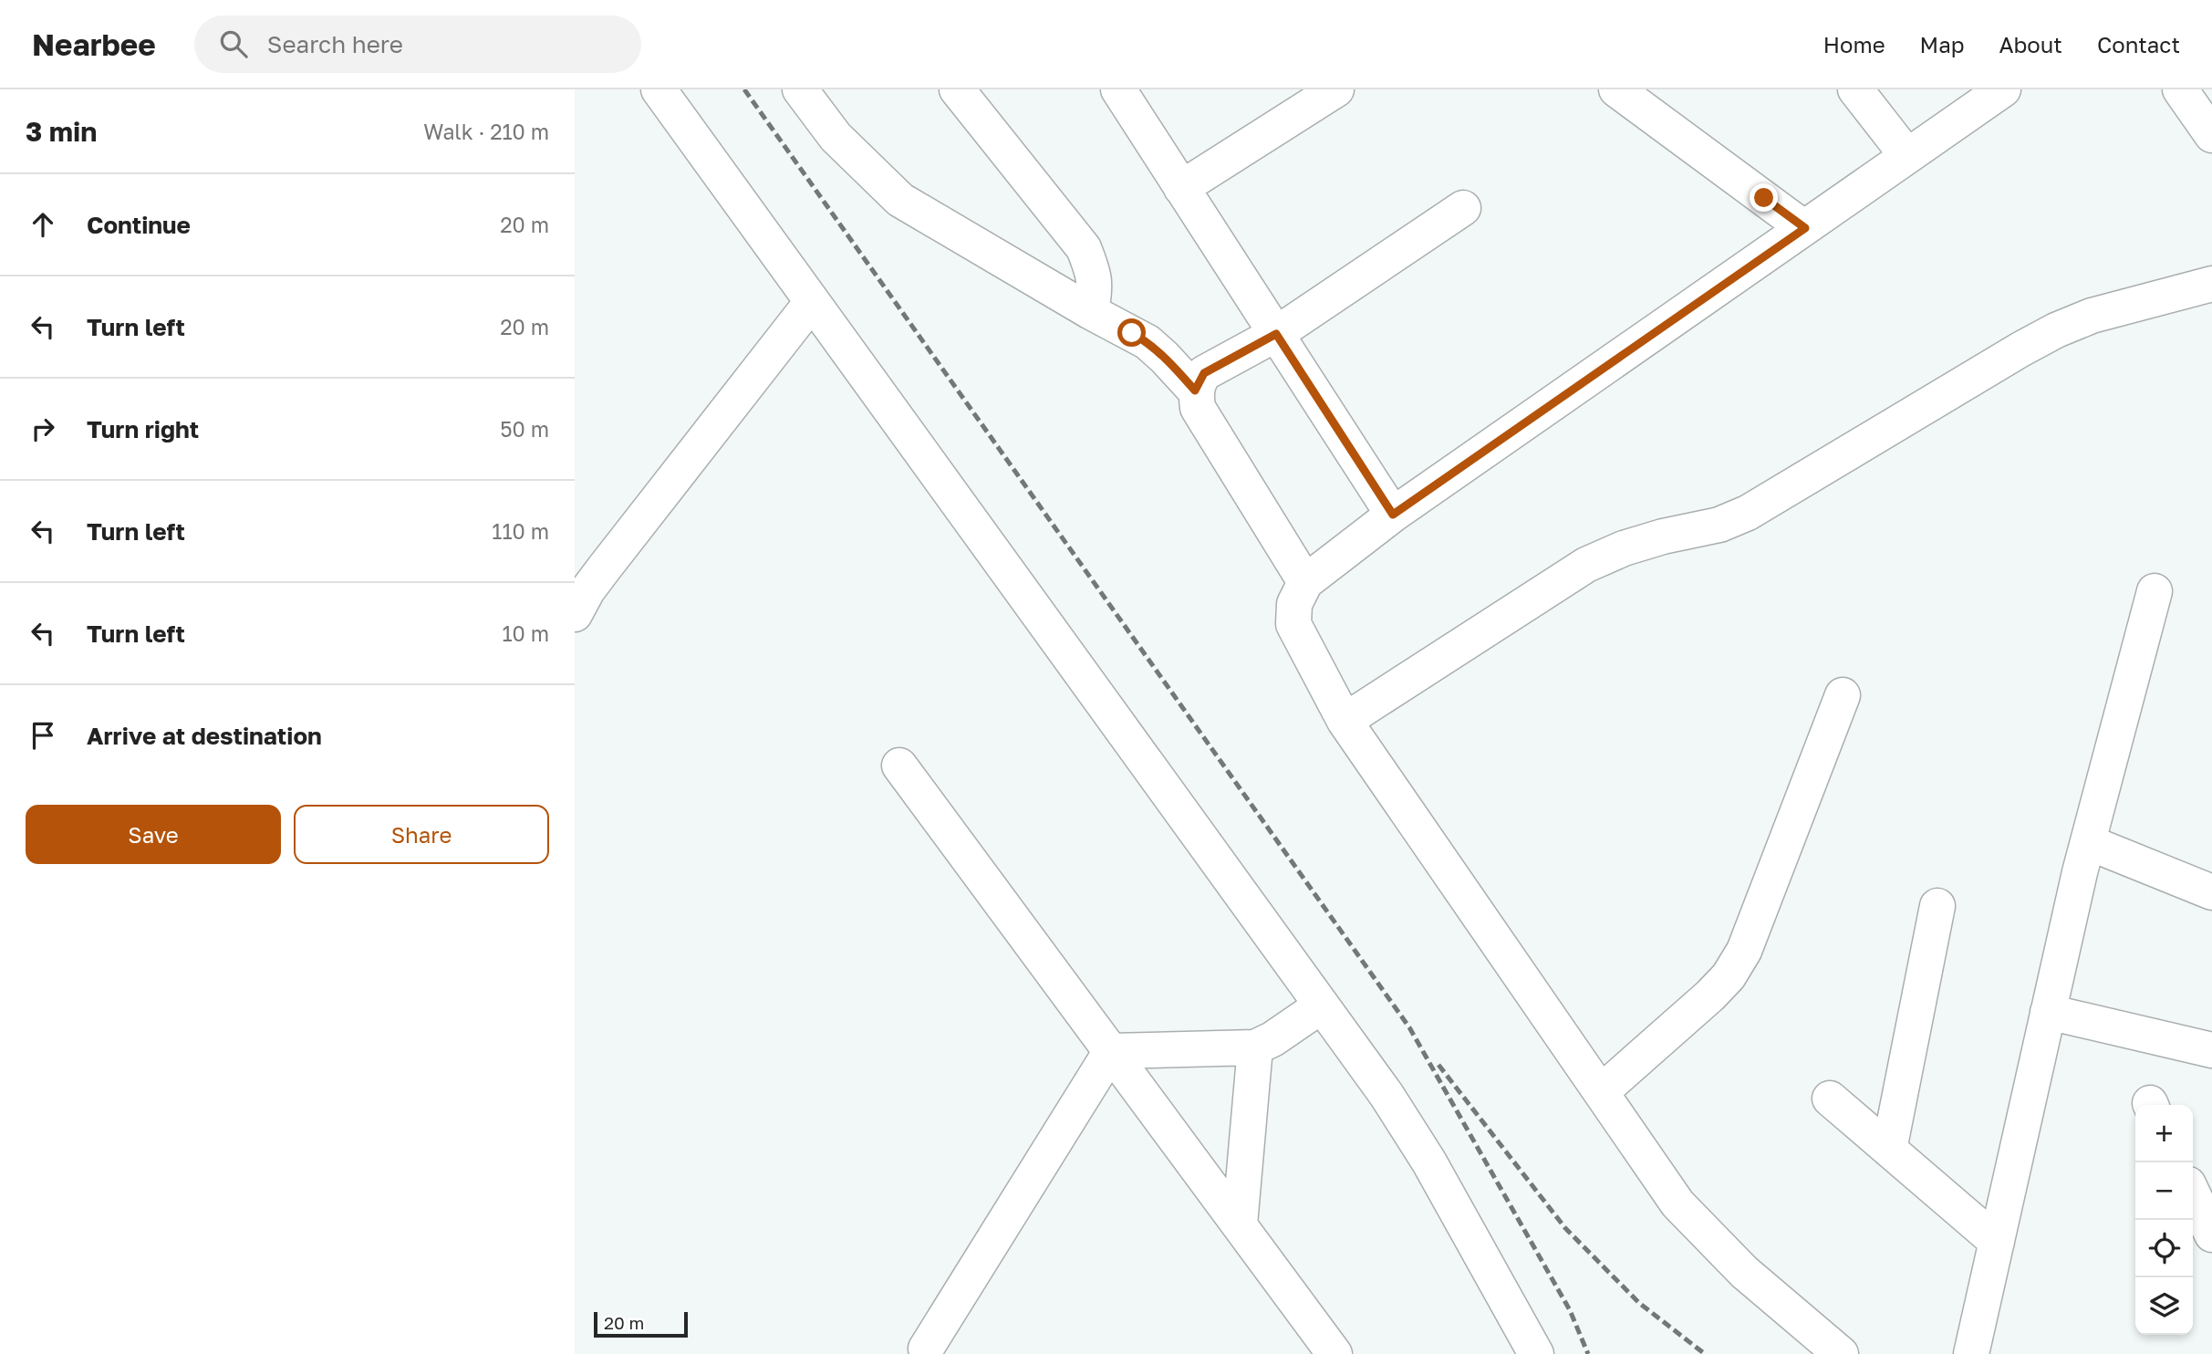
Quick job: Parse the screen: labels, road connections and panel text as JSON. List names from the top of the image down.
{
  "scale_bar": "20 m",
  "page": {
    "header": "Nearbee",
    "search": "Search here",
    "nav": [
      "Home",
      "Map",
      "About",
      "Contact"
    ],
    "heading": ["3 min", "Walk · 210 m"],
    "list": [
      ["Continue", "20 m"],
      ["Turn left", "20 m"],
      ["Turn right", "50 m"],
      ["Turn left", "110 m"],
      ["Turn left", "10 m"],
      "Arrive at destination"
    ],
    "buttons": ["Save", "Share"],
    "map_buttons": ["+", "−"],
    "scale": "20 m"
  }
}
